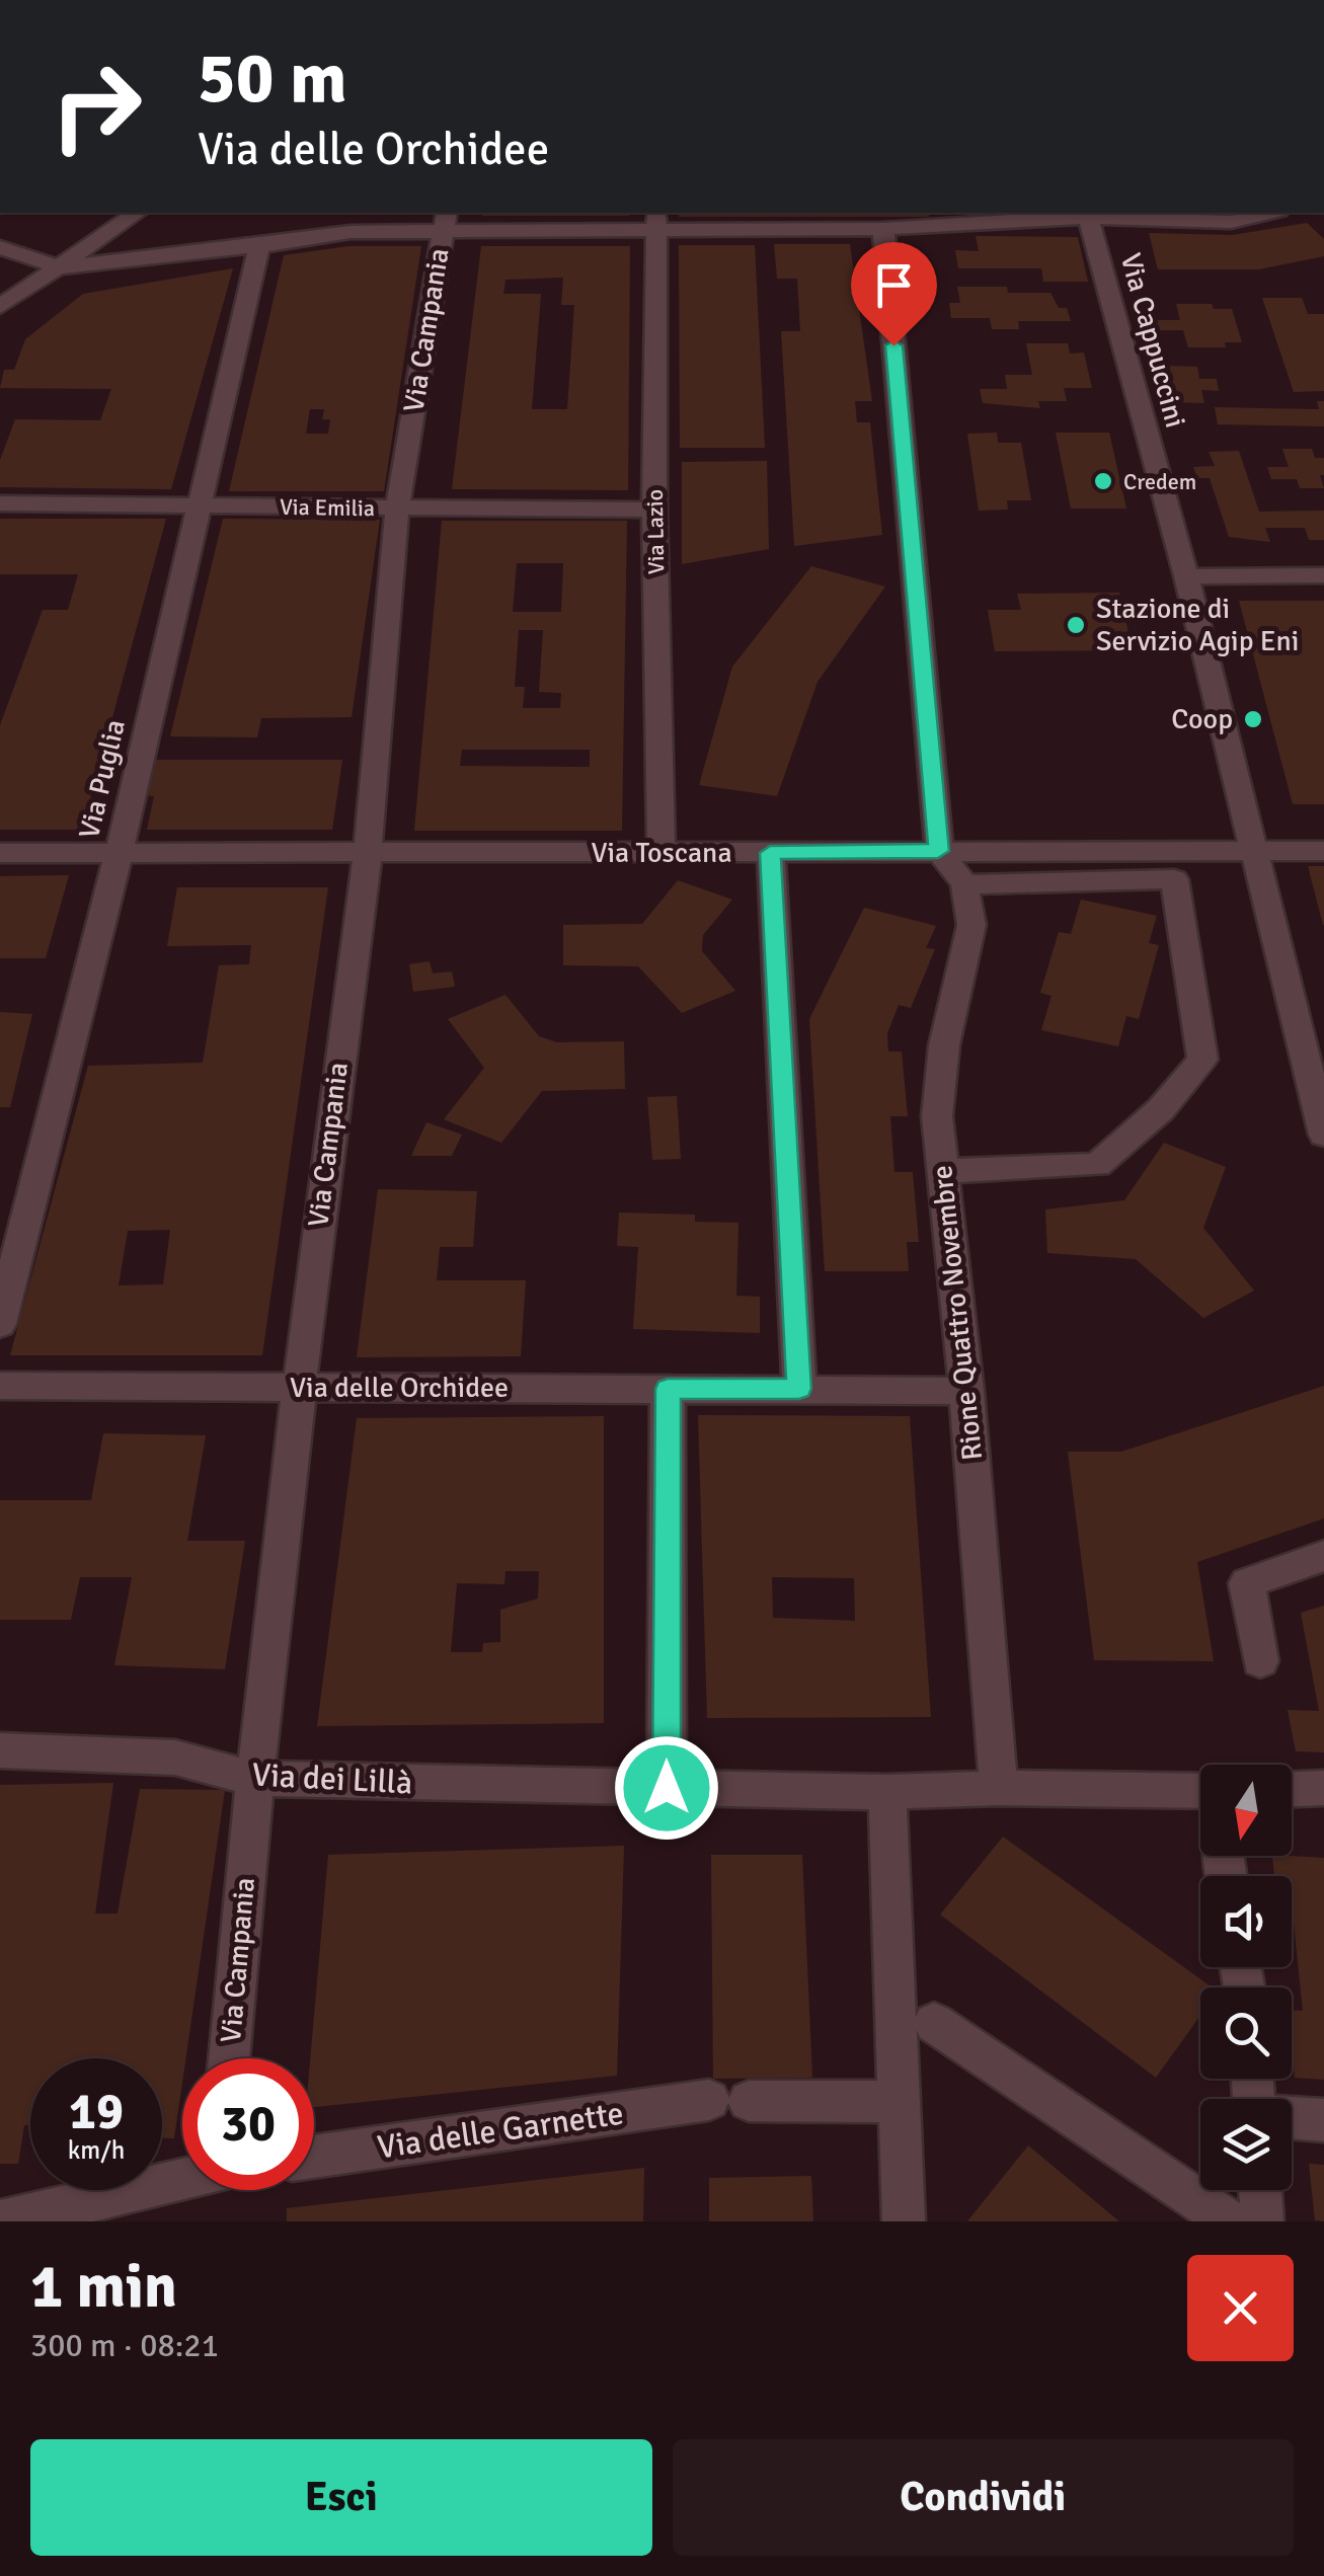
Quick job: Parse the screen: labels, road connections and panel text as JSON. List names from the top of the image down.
{
  "streets": {
    "street": [
      "Via Campania",
      "Via Cappuccini",
      "Via Emilia",
      "Via Lazio",
      "Via Puglia",
      "Via Toscana",
      "Rione Quattro Novembre",
      "Via delle Orchidee",
      "Via dei Lillà",
      "Via delle Garnette"
    ]
  },
  "crossings": [
    ["Via Campania", "Via Emilia"],
    ["Via Campania", "Via Toscana"],
    ["Via Campania", "Via delle Orchidee"],
    ["Via Campania", "Via dei Lillà"],
    ["Via Cappuccini", "Via Toscana"],
    ["Via Emilia", "Via Lazio"],
    ["Via Emilia", "Via Puglia"],
    ["Via Lazio", "Via Toscana"],
    ["Via Puglia", "Via Toscana"],
    ["Rione Quattro Novembre", "Via delle Orchidee"],
    ["Rione Quattro Novembre", "Via dei Lillà"]
  ],
  "places": ["Credem", "Stazione di Servizio Agip Eni", "Coop"],
  "north": "bottom",
  "page": {
    "turn": ["50 m", "Via delle Orchidee"],
    "speed": "19 km/h",
    "limit": "30",
    "heading": ["1 min", "300 m · 08:21"],
    "buttons": ["Esci", "Condividi"]
  }
}
